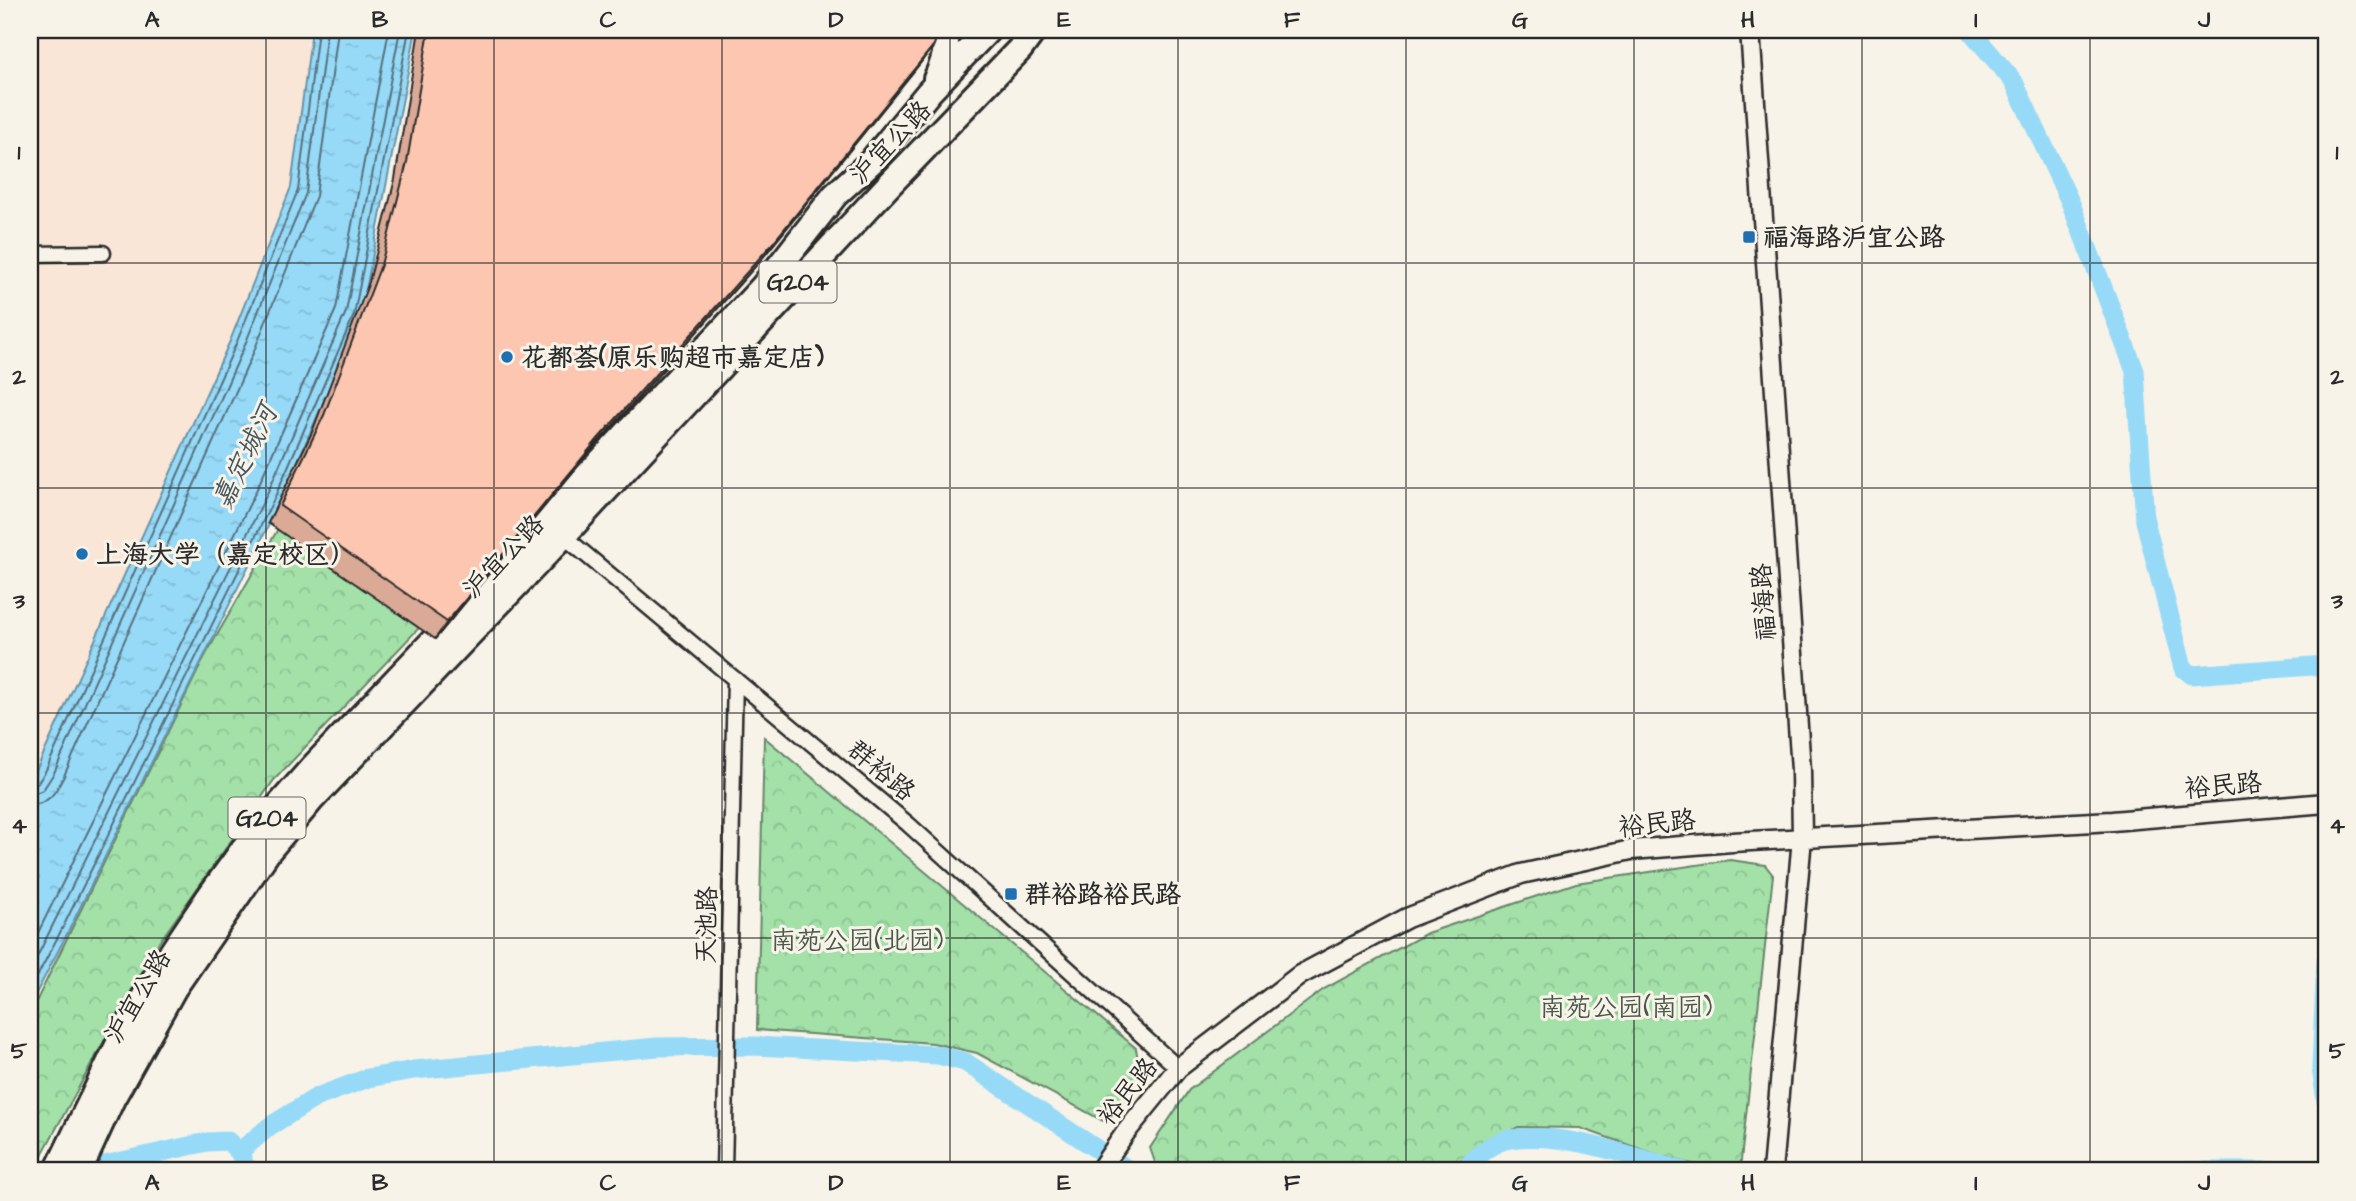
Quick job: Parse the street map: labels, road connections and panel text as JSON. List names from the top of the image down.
{
  "streets": {
    "highway": ["沪宜公路", "G204"],
    "street": [
      "福海路",
      "群裕路",
      "裕民路",
      "天池路"
    ]
  },
  "crossings": [
    ["沪宜公路", "群裕路"],
    ["福海路", "裕民路"],
    ["群裕路", "裕民路"],
    ["群裕路", "天池路"]
  ],
  "water": ["嘉定城河"],
  "parks": ["南苑公园(北园)", "南苑公园(南园)"],
  "places": {
    "transit": ["福海路沪宜公路", "群裕路裕民路"],
    "other": ["花都荟(原乐购超市嘉定店)", "上海大学（嘉定校区）"]
  },
  "grid": {
    "columns": [
      "A",
      "B",
      "C",
      "D",
      "E",
      "F",
      "G",
      "H",
      "I",
      "J"
    ],
    "rows": [
      "1",
      "2",
      "3",
      "4",
      "5"
    ]
  }
}
